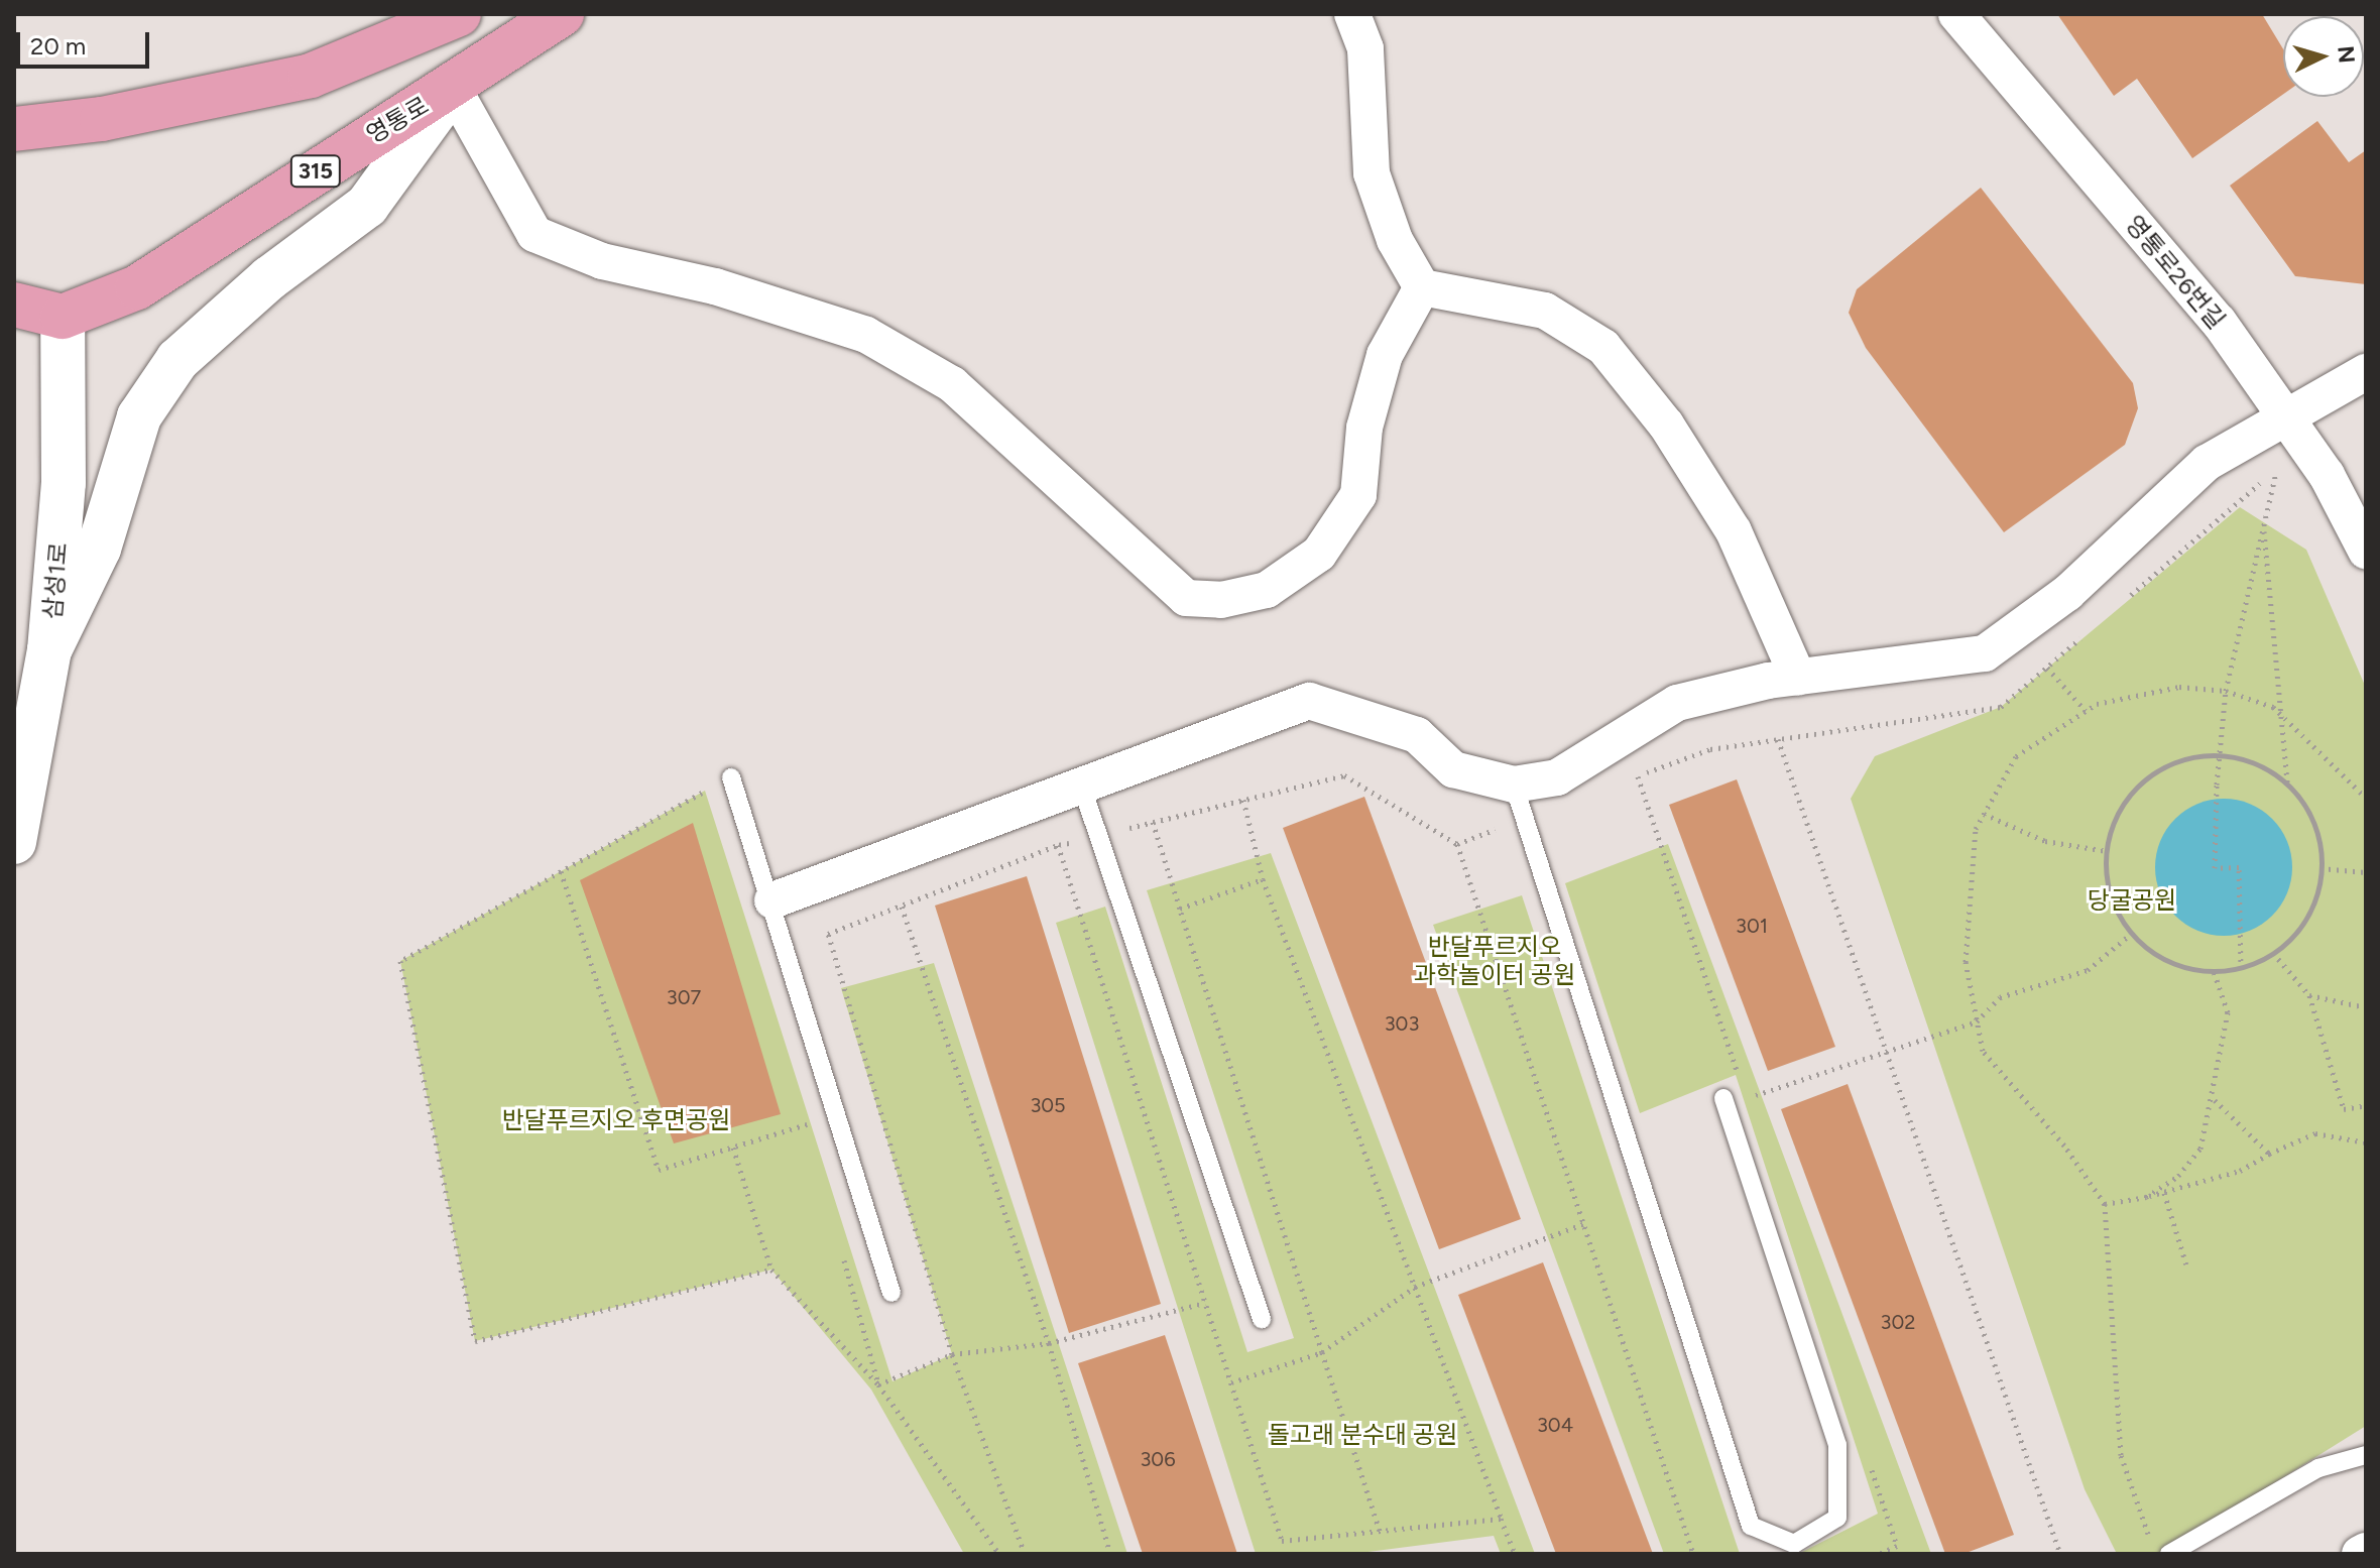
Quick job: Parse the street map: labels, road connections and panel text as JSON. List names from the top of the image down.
{
  "streets": {
    "main road": ["영통로", "315", "삼성1로"],
    "street": ["영통로26번길"]
  },
  "crossings": [
    ["영통로", "삼성1로"]
  ],
  "parks": [
    "당굴공원",
    "반달푸르지오 과학놀이터 공원",
    "반달푸르지오 후면공원",
    "돌고래 분수대 공원"
  ],
  "house_numbers": [
    "301",
    "307",
    "303",
    "305",
    "302",
    "304",
    "306"
  ],
  "scale_bar": "20 m",
  "north": "right"
}
